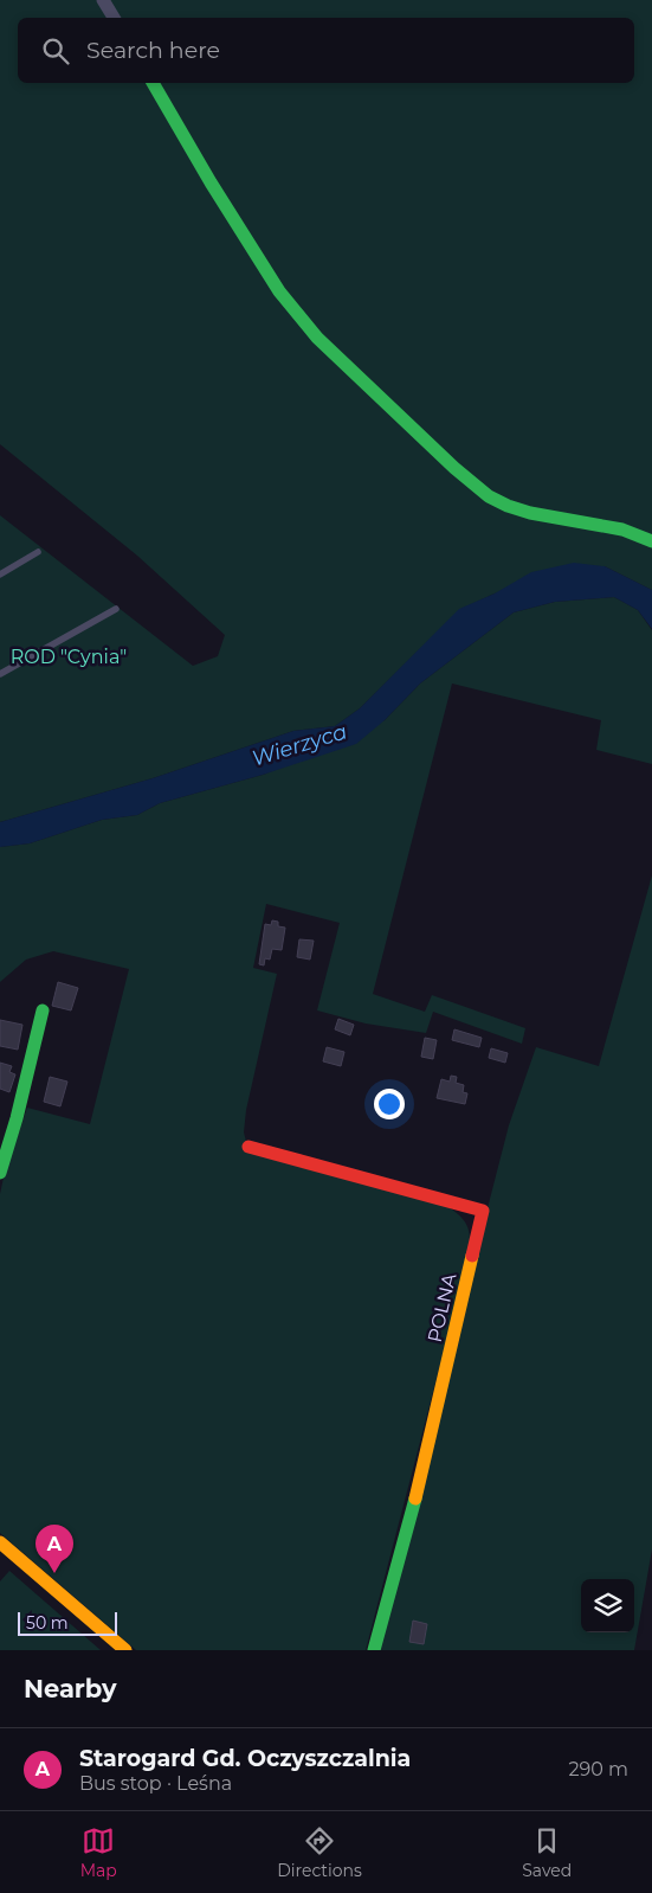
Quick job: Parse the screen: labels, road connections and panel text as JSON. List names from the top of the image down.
{
  "streets": {
    "street": ["POLNA"]
  },
  "water": ["Wierzyca"],
  "parks": ["ROD \"Cynia\""],
  "scale_bar": "50 m",
  "page": {
    "search": "Search here",
    "pins": "A",
    "scale": "50 m",
    "heading": "Nearby",
    "list": [
      {
        "mark": "A",
        "name": "Starogard Gd. Oczyszczalnia",
        "note": "Bus stop · Leśna",
        "value": "290 m"
      }
    ],
    "nav": ["Map", "Directions", "Saved"]
  }
}
